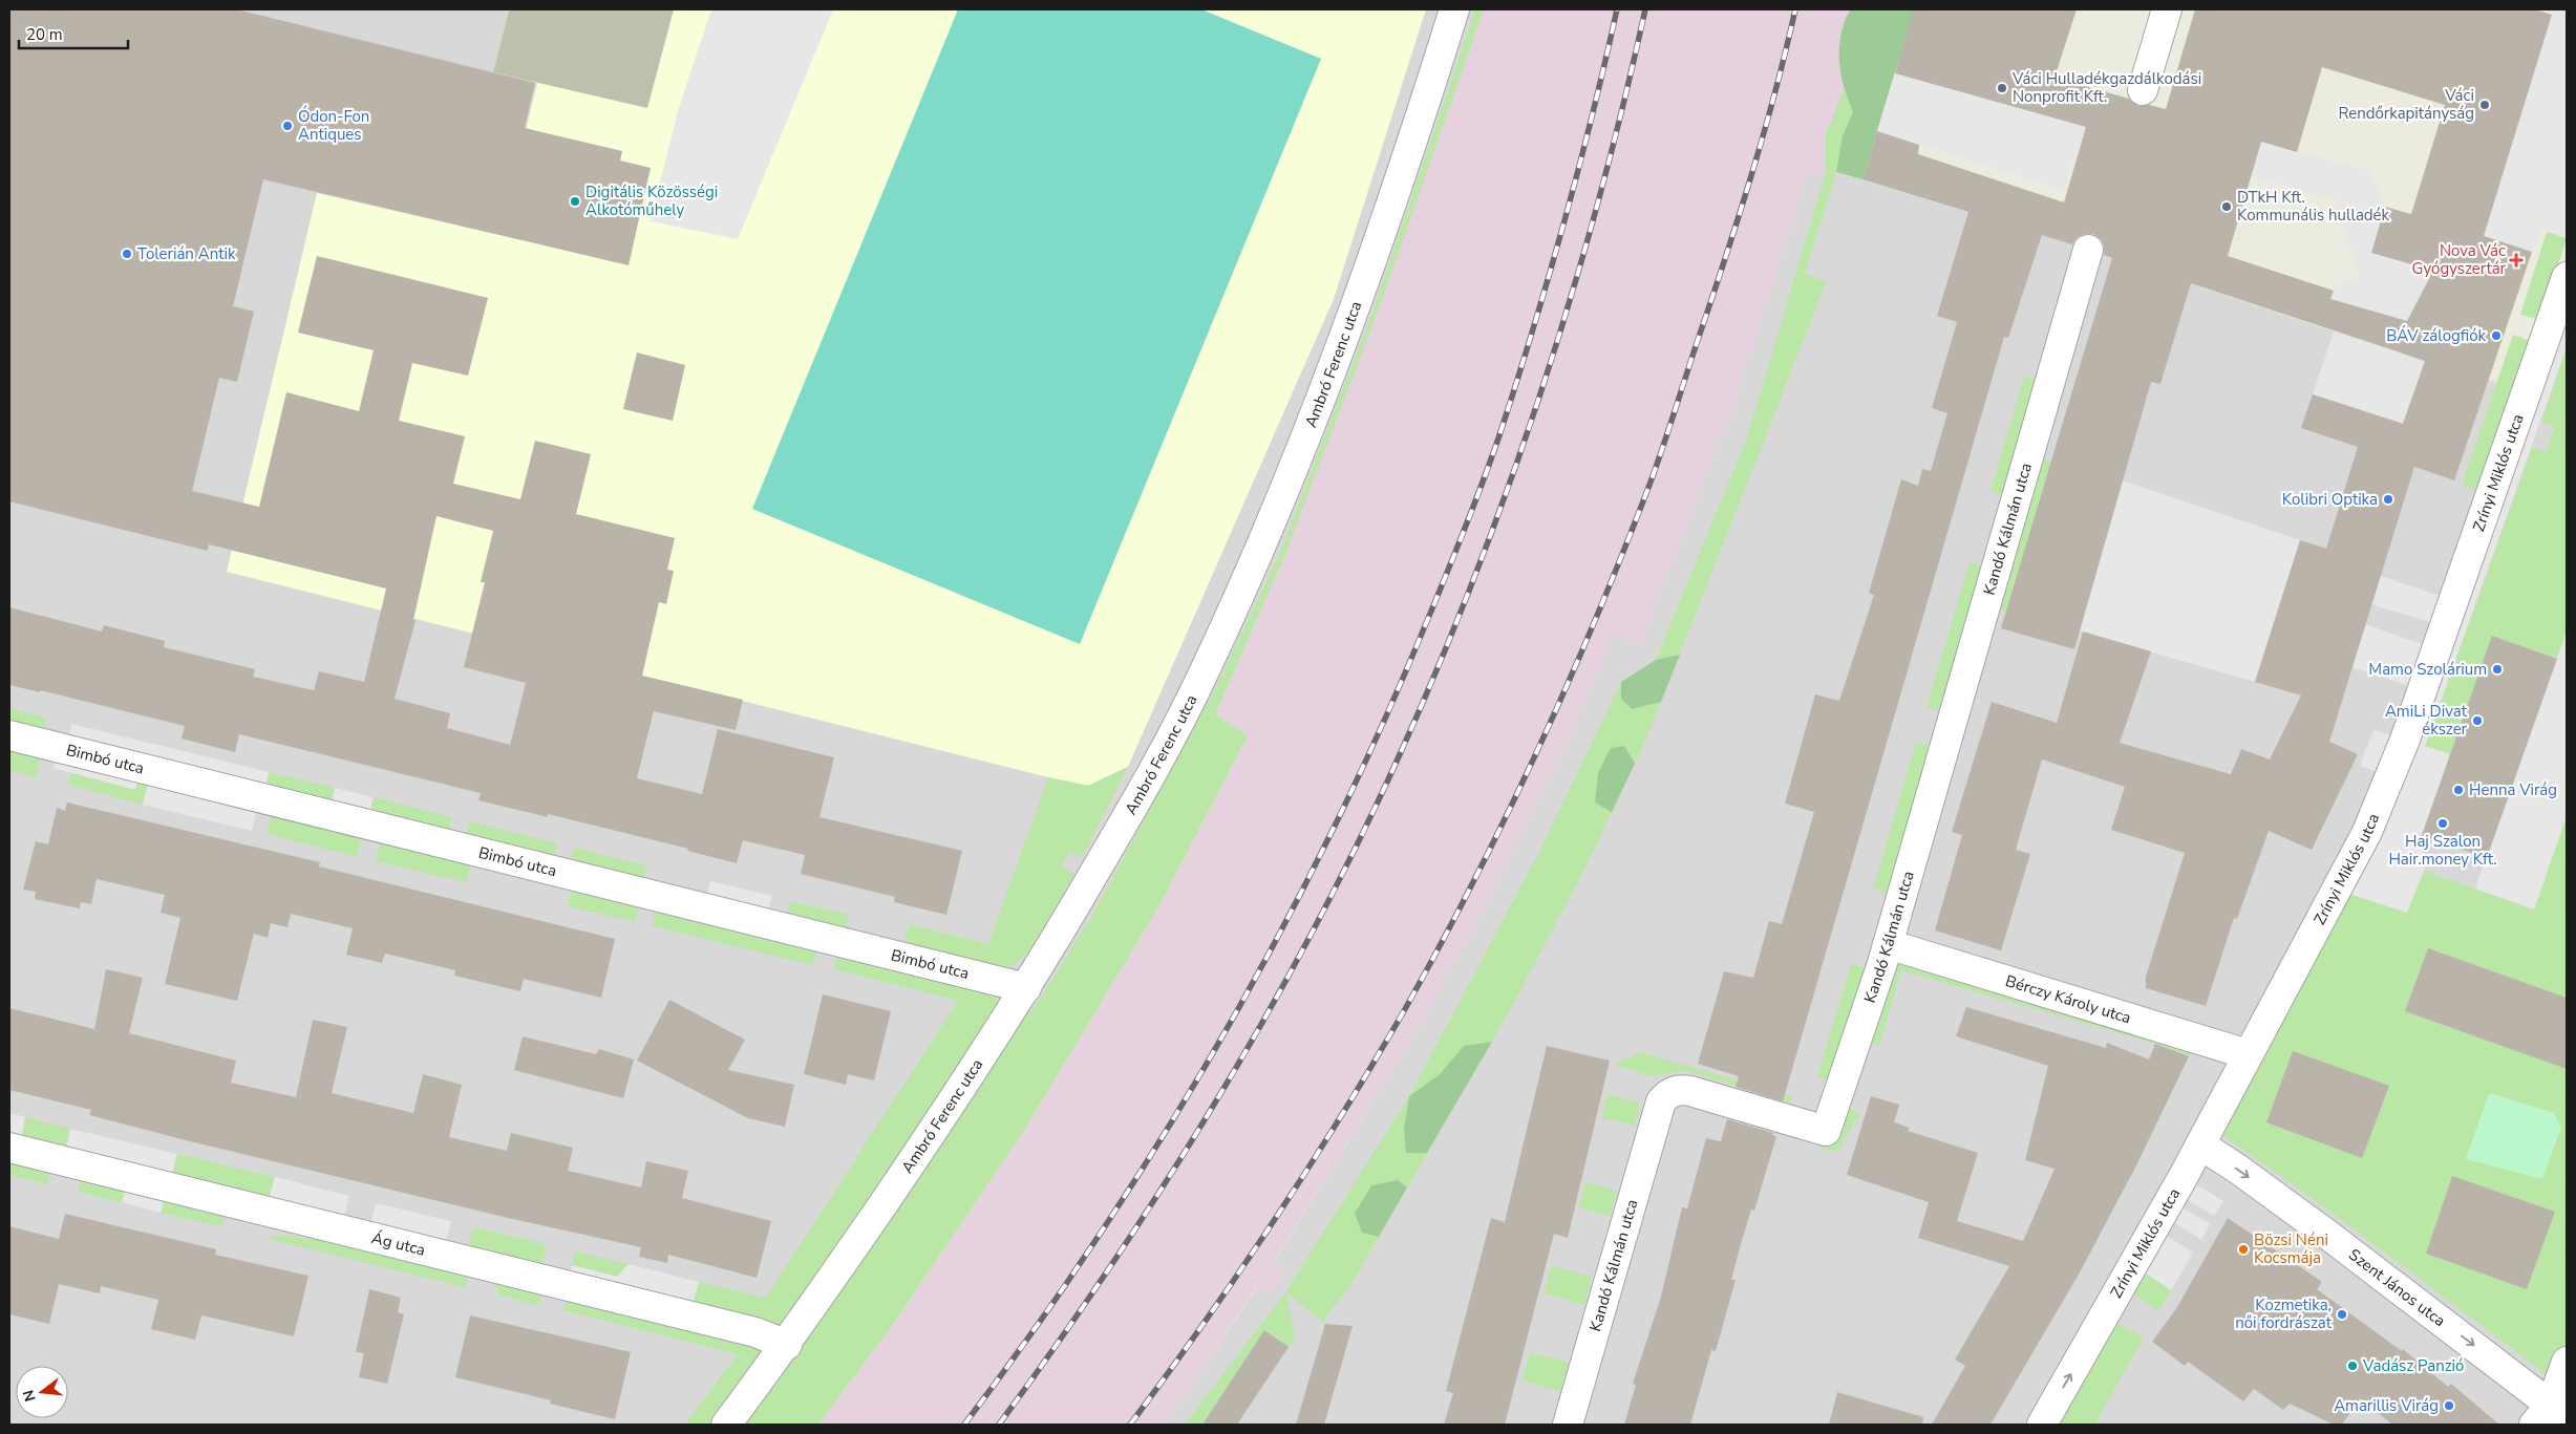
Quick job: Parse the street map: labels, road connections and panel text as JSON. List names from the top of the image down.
{
  "streets": {
    "street": [
      "Ambró Ferenc utca",
      "Zrínyi Miklós utca",
      "Kandó Kálmán utca",
      "Bimbó utca",
      "Bérczy Károly utca",
      "Ág utca",
      "Szent János utca"
    ]
  },
  "crossings": [
    ["Ambró Ferenc utca", "Bimbó utca"],
    ["Ambró Ferenc utca", "Ág utca"],
    ["Zrínyi Miklós utca", "Bérczy Károly utca"],
    ["Zrínyi Miklós utca", "Szent János utca"],
    ["Kandó Kálmán utca", "Bérczy Károly utca"]
  ],
  "one_way": ["Szent János utca"],
  "places": {
    "other": [
      "Váci Hulladékgazdálkodási Nonprofit Kft.",
      "Váci Rendőrkapitányság",
      "Ódon-Fon Antiques",
      "Digitális Közösségi Alkotóműhely",
      "DTkH Kft. Kommunális hulladék",
      "Tolerián Antik",
      "BÁV zálogfiók",
      "Kolibri Optika",
      "Mamo Szolárium",
      "AmiLi Divat ékszer",
      "Henna Virág",
      "Haj Szalon Hair.money Kft.",
      "Bözsi Néni Kocsmája",
      "Kozmetika, női fordrászat",
      "Vadász Panzió",
      "Amarillis Virág"
    ],
    "health": ["Nova Vác Gyógyszertár"]
  },
  "scale_bar": "20 m",
  "north": "left"
}
